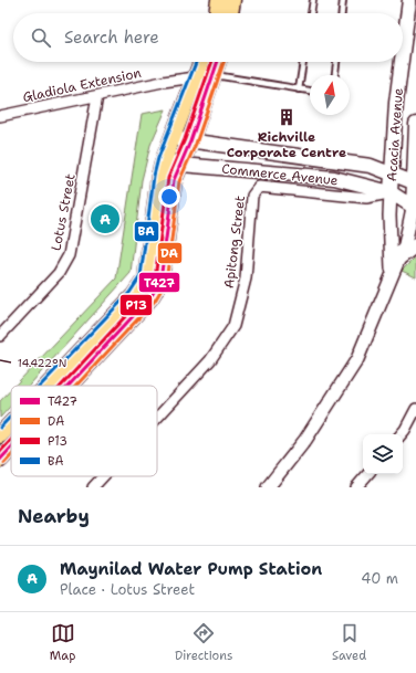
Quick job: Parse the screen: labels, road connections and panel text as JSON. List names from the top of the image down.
{
  "streets": {
    "main road": ["Acacia Avenue", "Commerce Avenue"],
    "street": ["Gladiola Extension", "Lotus Street", "Apitong Street"]
  },
  "crossings": [
    ["Gladiola Extension", "Lotus Street"],
    ["Acacia Avenue", "Commerce Avenue"],
    ["Acacia Avenue", "Apitong Street"],
    ["Commerce Avenue", "Apitong Street"]
  ],
  "places": {
    "building": ["Richville Corporate Centre"]
  },
  "lines": [
    "transit line T427",
    "transit line DA",
    "transit line P13",
    "transit line BA"
  ],
  "legend": [
    "T427",
    "DA",
    "P13",
    "BA"
  ],
  "north": "top",
  "page": {
    "search": "Search here",
    "pins": "A",
    "heading": "Nearby",
    "list": [
      {
        "mark": "A",
        "name": "Maynilad Water Pump Station",
        "note": "Place · Lotus Street",
        "value": "40 m"
      }
    ],
    "nav": ["Map", "Directions", "Saved"]
  },
  "coordinates": ["14.422°N"]
}
